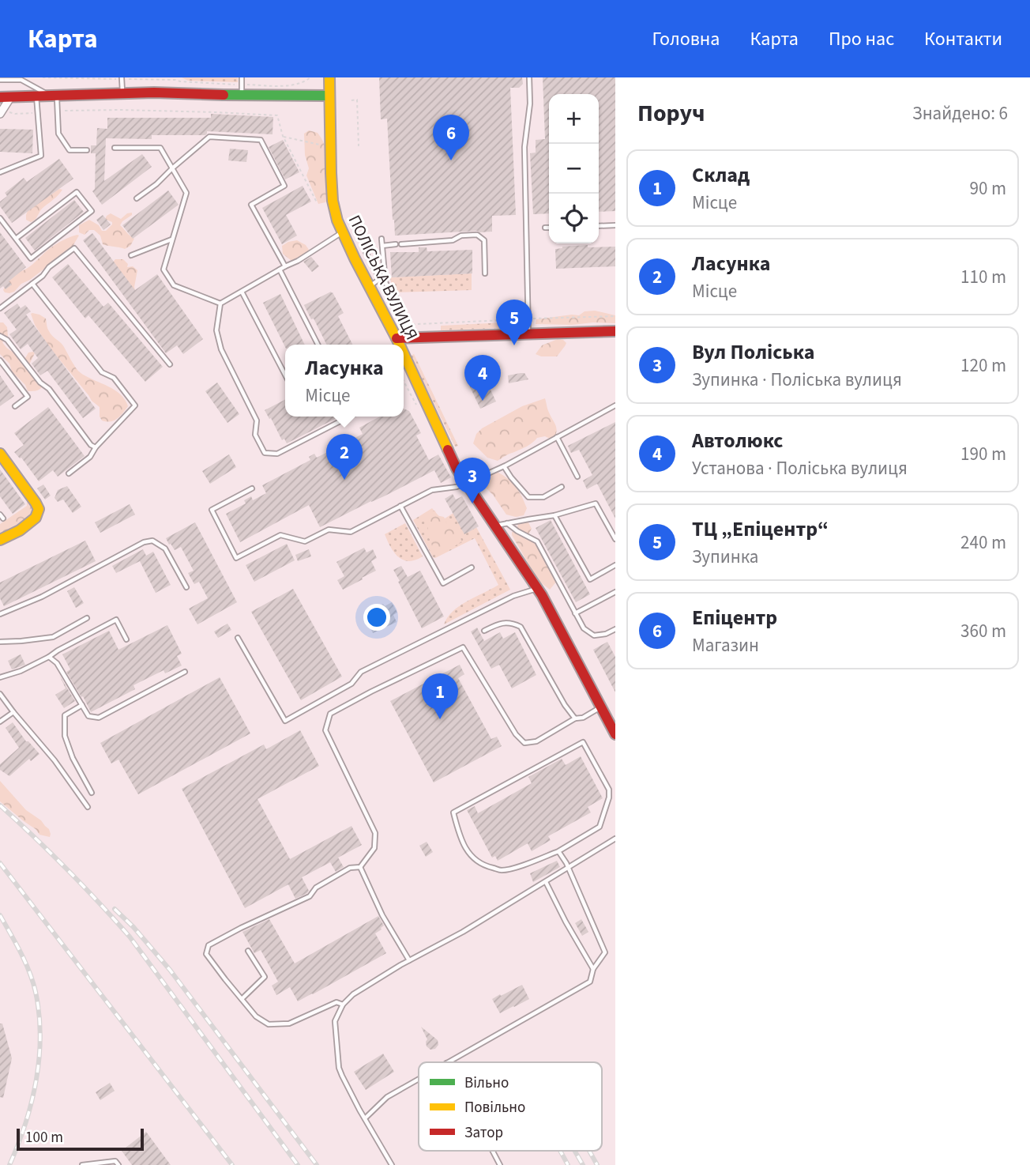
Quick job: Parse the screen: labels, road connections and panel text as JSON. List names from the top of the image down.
{
  "streets": {
    "street": ["ПОЛІСЬКА ВУЛИЦЯ"]
  },
  "legend": ["Вільно", "Повільно", "Затор"],
  "scale_bar": "100 m",
  "page": {
    "header": "Карта",
    "nav": [
      "Головна",
      "Карта",
      "Про нас",
      "Контакти"
    ],
    "heading": ["Поруч", "Знайдено: 6"],
    "map_buttons": ["+", "−"],
    "pins": [
      "6",
      "5",
      "4",
      "2",
      "3",
      "1"
    ],
    "list": [
      {
        "mark": "1",
        "name": "Склад",
        "note": "Місце",
        "value": "90 m"
      },
      {
        "mark": "2",
        "name": "Ласунка",
        "note": "Місце",
        "value": "110 m"
      },
      {
        "mark": "3",
        "name": "Вул Поліська",
        "note": "Зупинка · Поліська вулиця",
        "value": "120 m"
      },
      {
        "mark": "4",
        "name": "Автолюкс",
        "note": "Установа · Поліська вулиця",
        "value": "190 m"
      },
      {
        "mark": "5",
        "name": "ТЦ „Епіцентр“",
        "note": "Зупинка",
        "value": "240 m"
      },
      {
        "mark": "6",
        "name": "Епіцентр",
        "note": "Магазин",
        "value": "360 m"
      }
    ],
    "popup": ["Ласунка", "Місце"],
    "scale": "100 m"
  }
}
